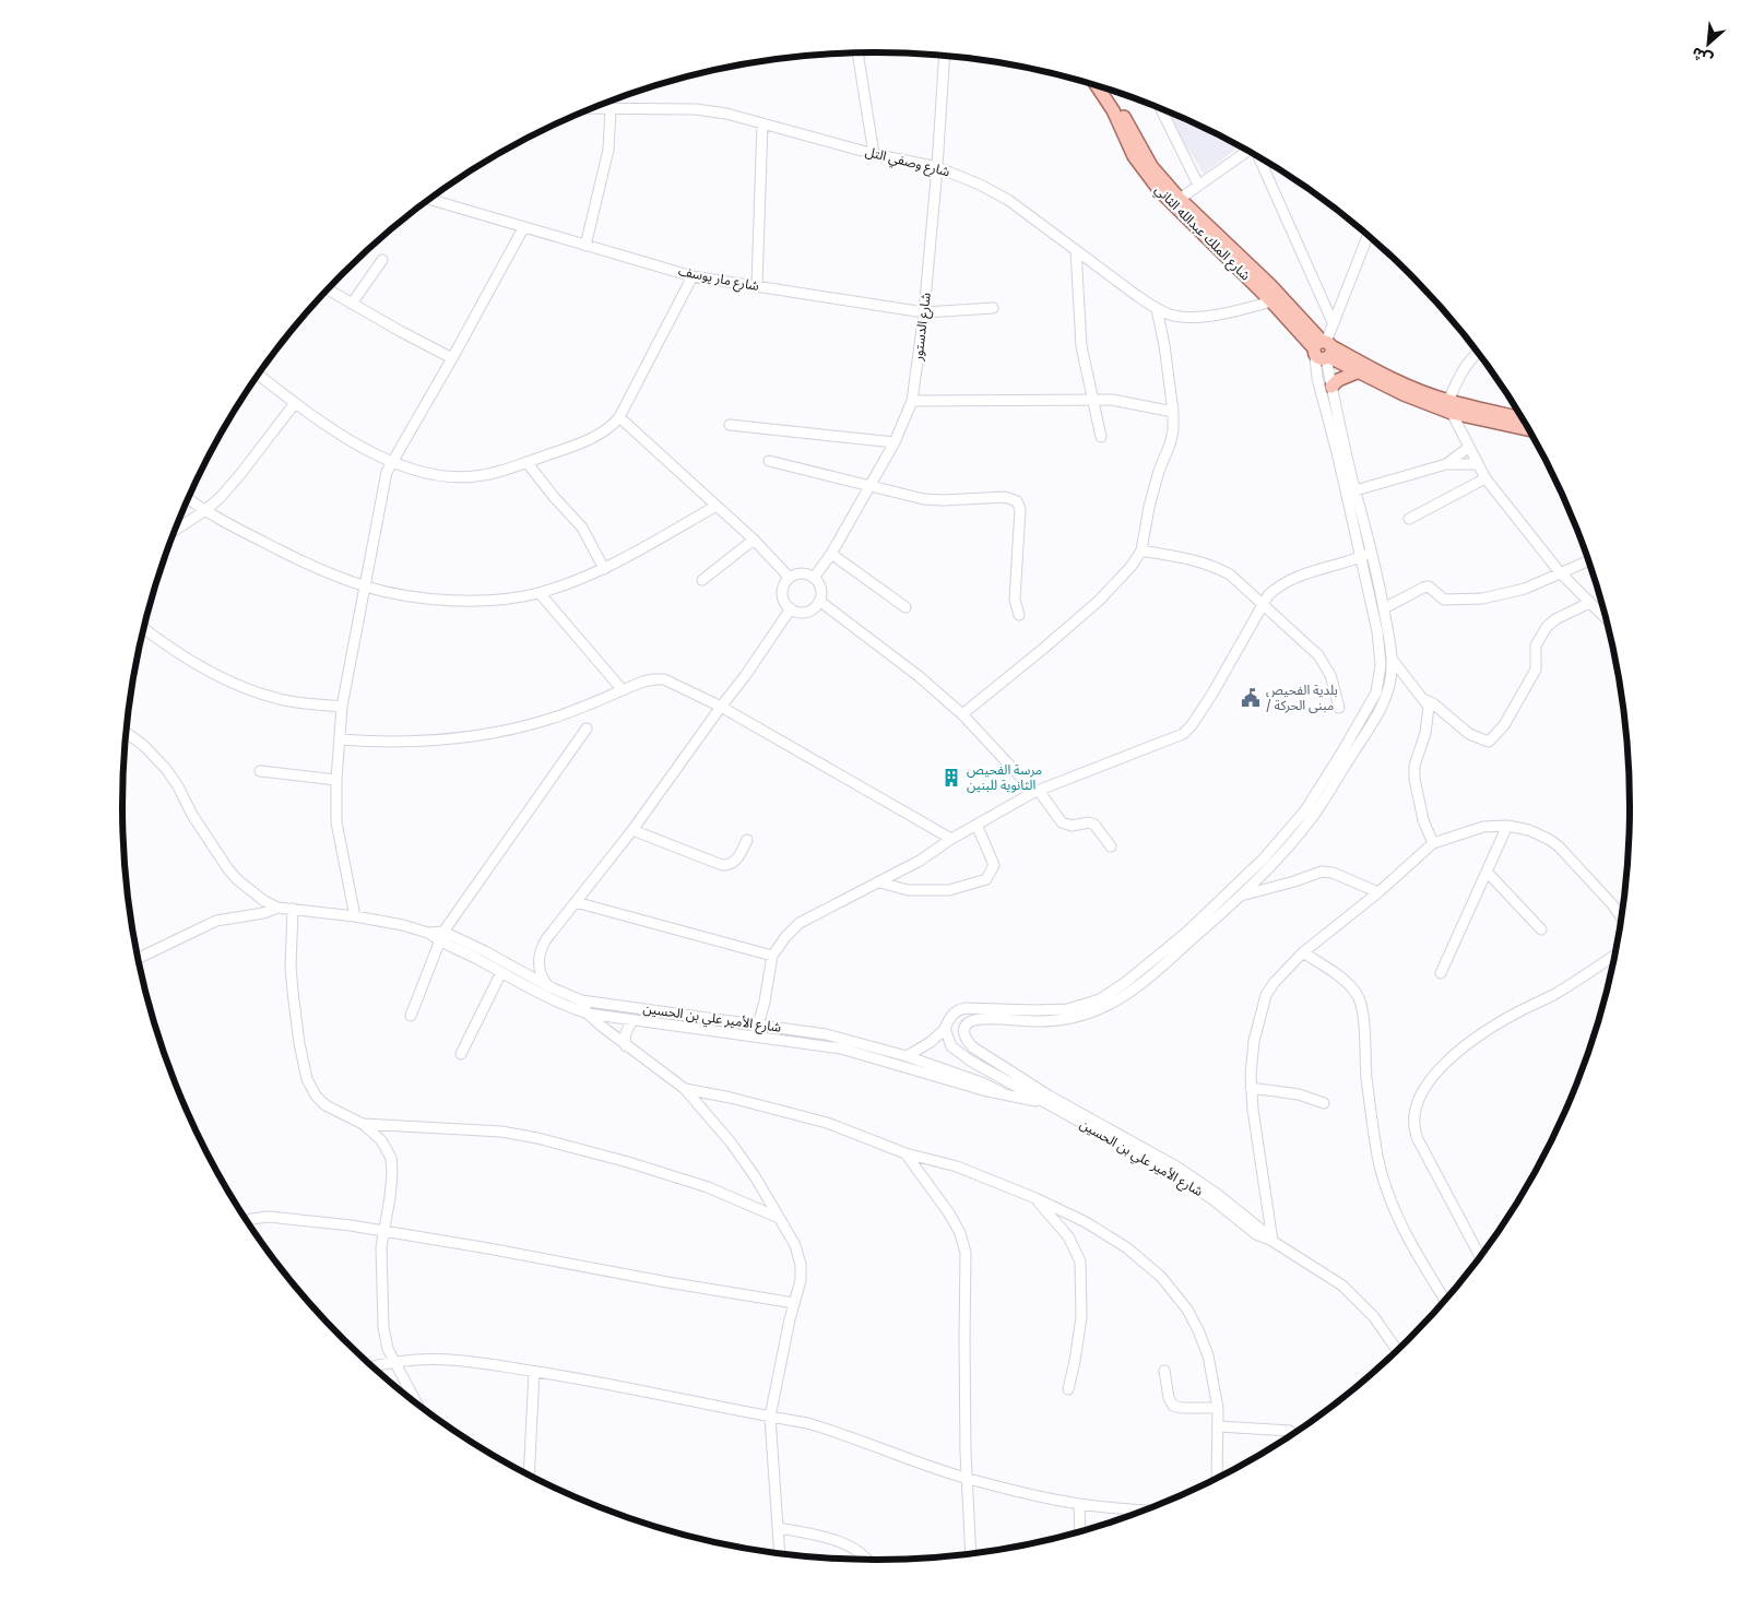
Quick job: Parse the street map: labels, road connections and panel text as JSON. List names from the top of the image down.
{
  "streets": {
    "main road": ["شارع الملك عبدالله الثاني"],
    "street": [
      "شارع وصفي التل",
      "شارع مار يوسف",
      "شارع الدستور",
      "شارع الأمير علي بن الحسين"
    ]
  },
  "crossings": [
    ["شارع وصفي التل", "شارع الملك عبدالله الثاني"],
    ["شارع وصفي التل", "شارع الدستور"],
    ["شارع مار يوسف", "شارع الدستور"]
  ],
  "places": {
    "public building": ["بلدية الفحيص / مبنى الحركة"],
    "building": ["مرسة الفحيص الثانوية للبنين"]
  },
  "north": "bottom left"
}
